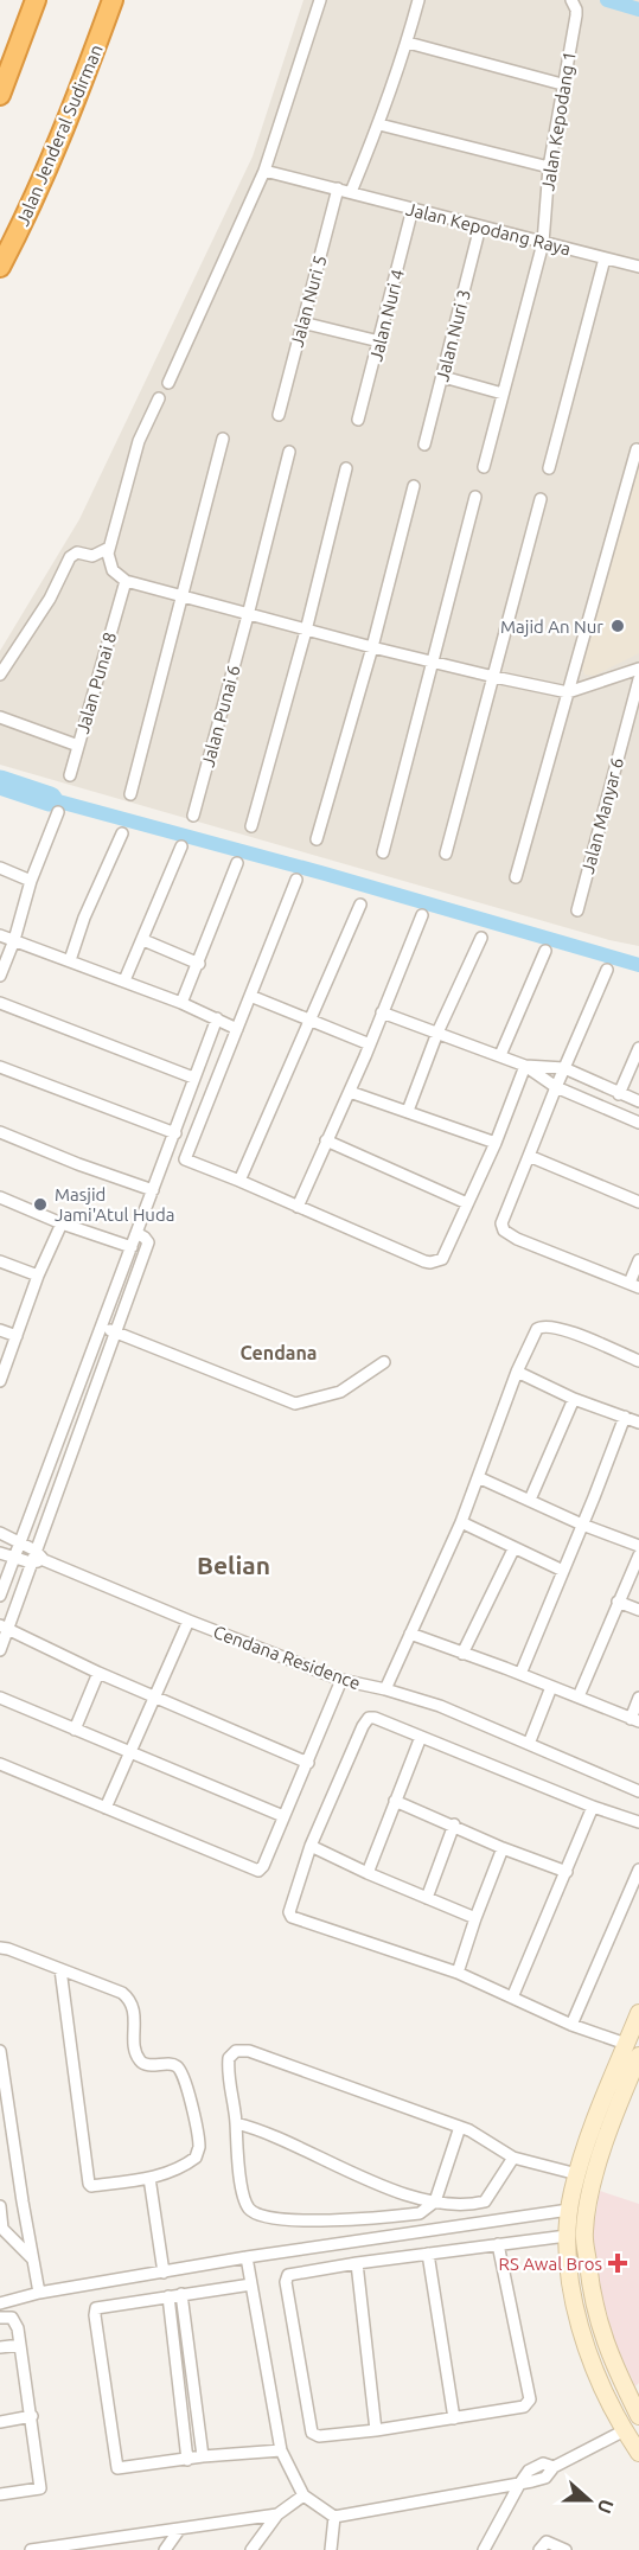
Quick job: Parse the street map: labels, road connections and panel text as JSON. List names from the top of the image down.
{
  "streets": {
    "highway": ["Jalan Jenderal Sudirman"],
    "street": [
      "Jalan Kepodang 1",
      "Jalan Kepodang Raya",
      "Jalan Nuri 5",
      "Jalan Nuri 4",
      "Jalan Nuri 3",
      "Jalan Punai 8",
      "Jalan Punai 6",
      "Jalan Manyar 6",
      "Cendana Residence"
    ]
  },
  "crossings": [
    ["Jalan Kepodang 1", "Jalan Kepodang Raya"],
    ["Jalan Kepodang Raya", "Jalan Nuri 5"],
    ["Jalan Kepodang Raya", "Jalan Nuri 4"],
    ["Jalan Kepodang Raya", "Jalan Nuri 3"]
  ],
  "districts": ["Cendana", "Belian"],
  "places": {
    "other": ["Majid An Nur", "Masjid Jami'Atul Huda"],
    "health": ["RS Awal Bros"]
  },
  "north": "right"
}
